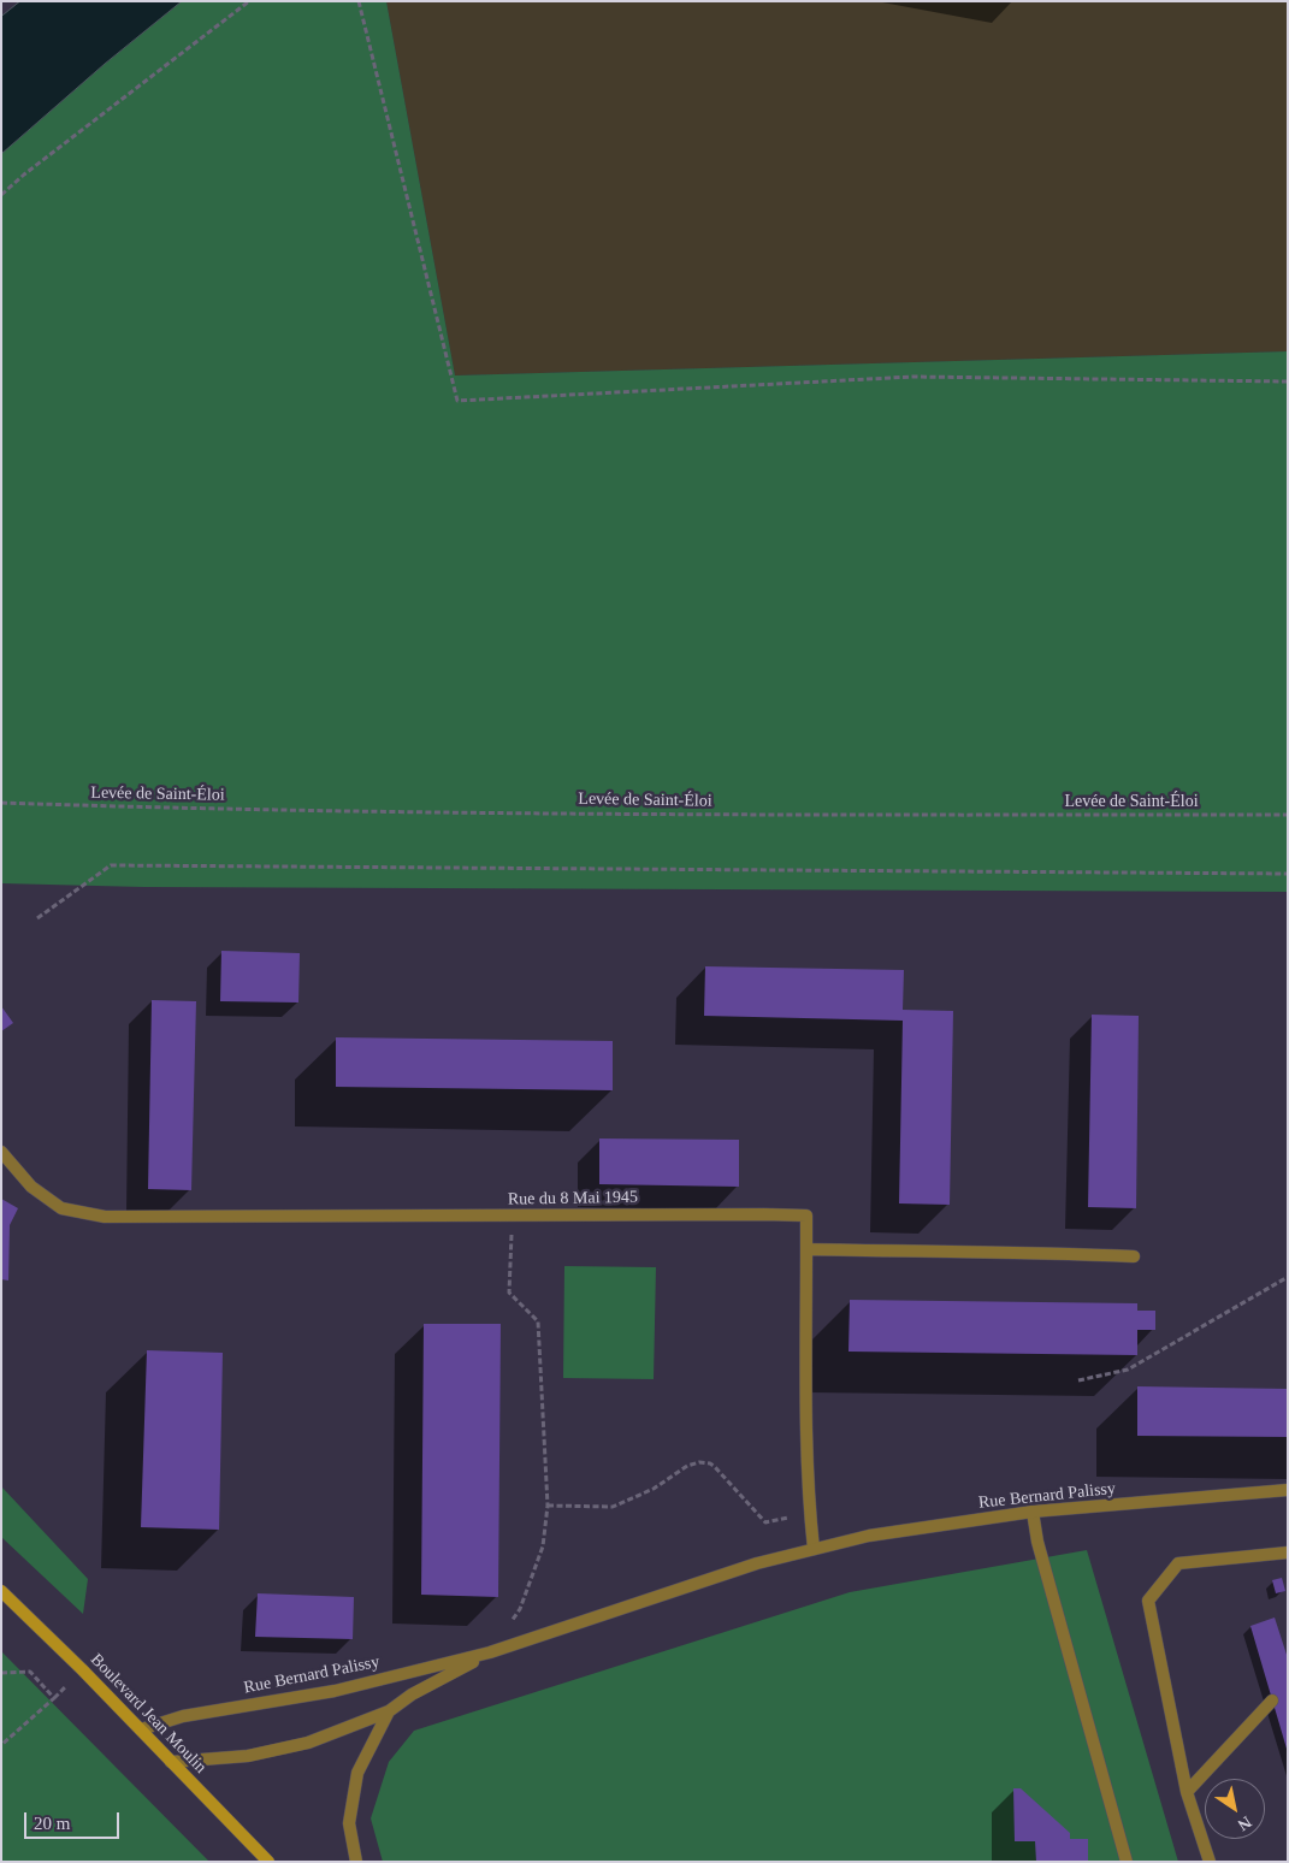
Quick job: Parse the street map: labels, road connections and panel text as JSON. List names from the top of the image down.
{
  "streets": {
    "main road": ["Boulevard Jean Moulin"],
    "street": ["Rue du 8 Mai 1945", "Rue Bernard Palissy"],
    "path": ["Levée de Saint-Éloi"]
  },
  "crossings": [
    ["Rue Bernard Palissy", "Boulevard Jean Moulin"]
  ],
  "scale_bar": "20 m",
  "north": "bottom right"
}
